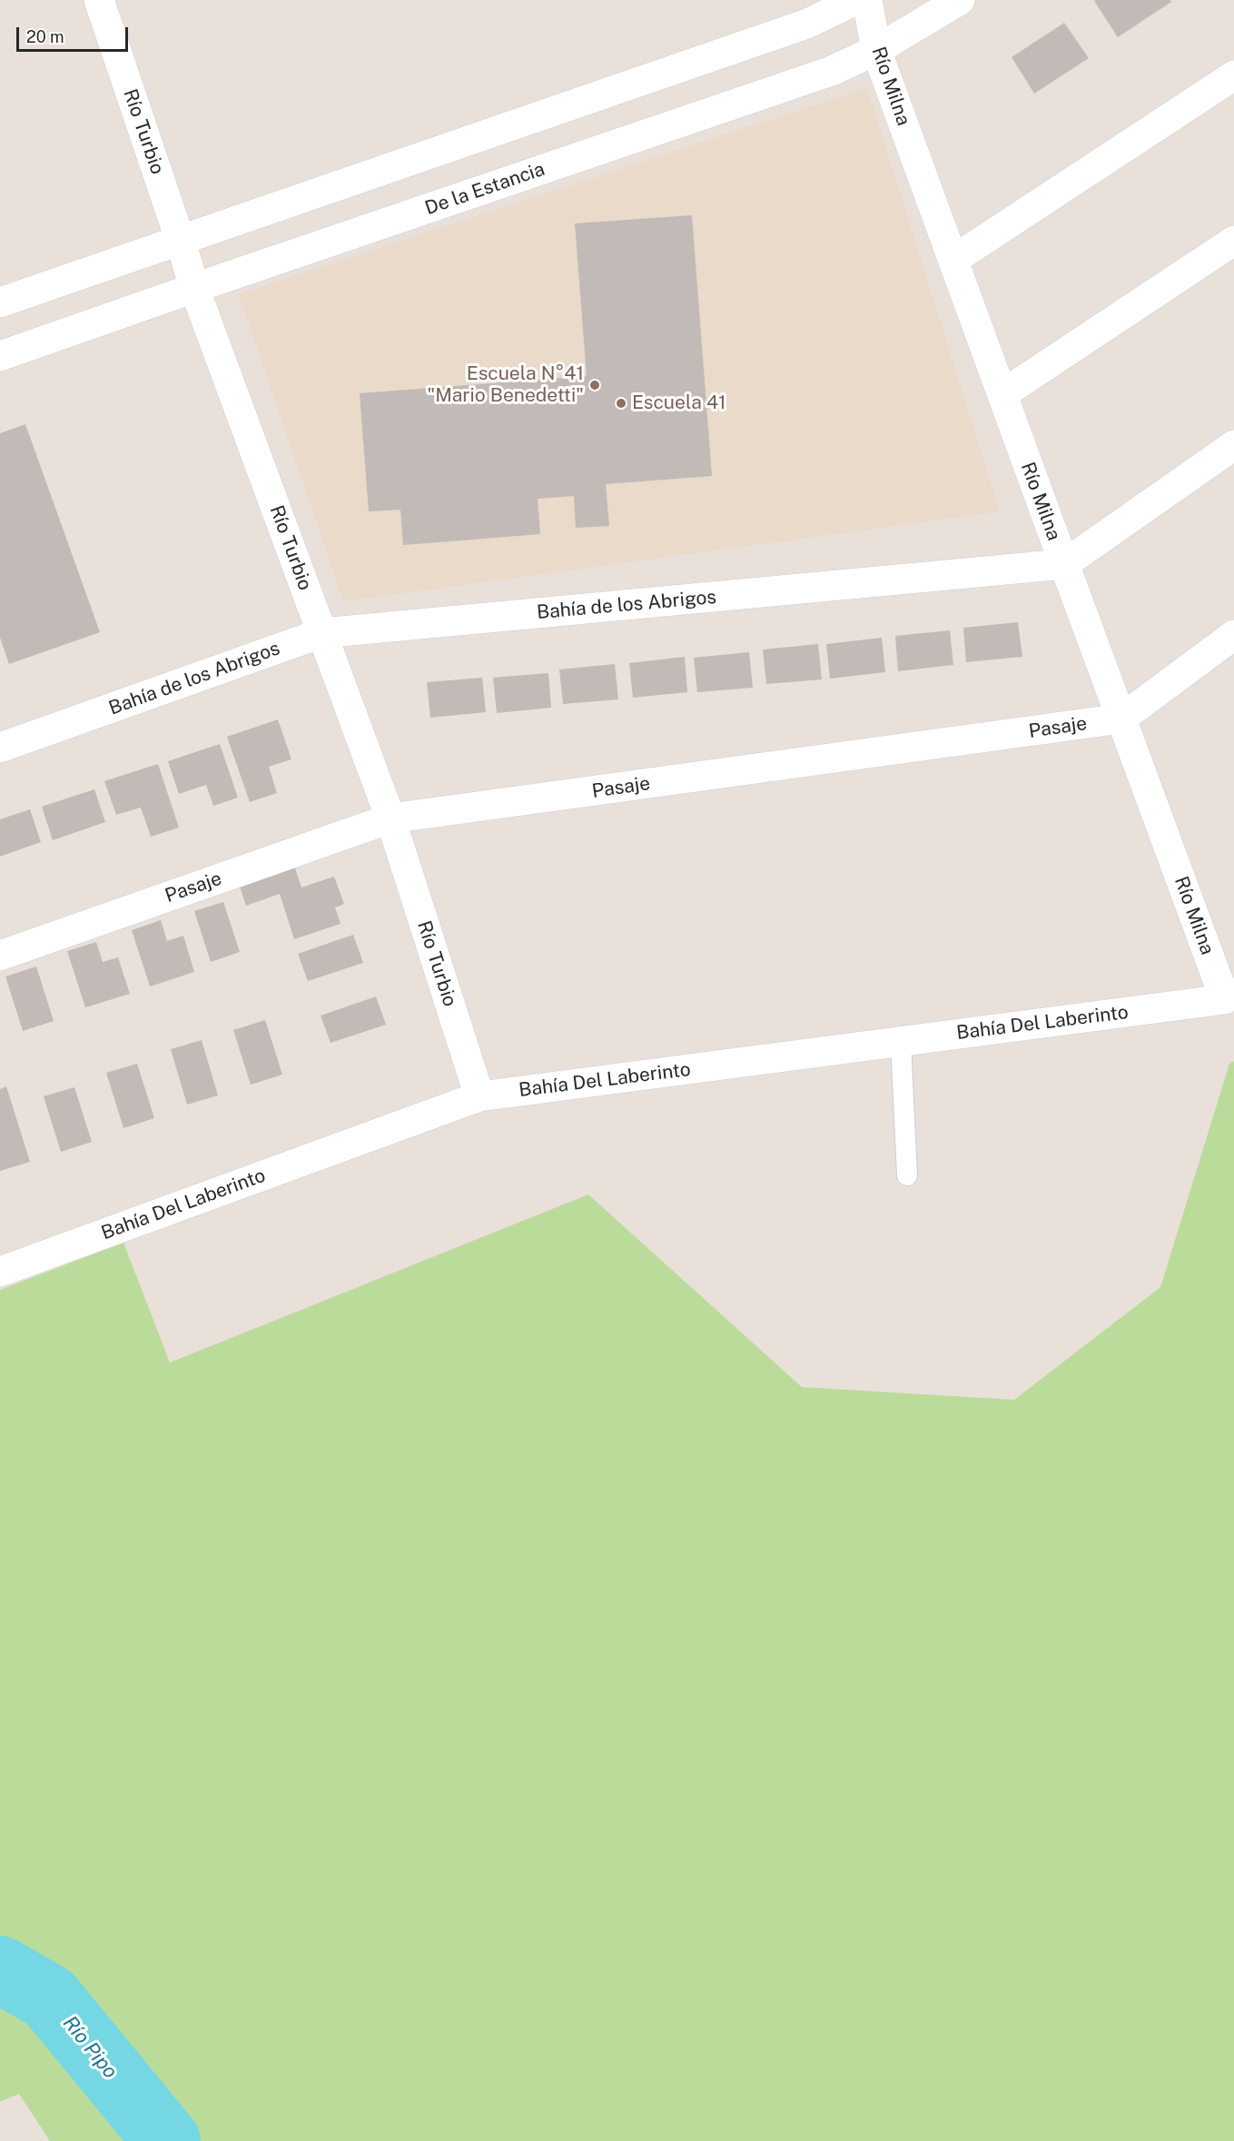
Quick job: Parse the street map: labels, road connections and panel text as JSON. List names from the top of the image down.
{
  "streets": {
    "street": [
      "Río Milna",
      "Río Turbio",
      "De la Estancia",
      "Bahía de los Abrigos",
      "Pasaje",
      "Bahía Del Laberinto"
    ]
  },
  "crossings": [
    ["Río Milna", "De la Estancia"],
    ["Río Milna", "Bahía de los Abrigos"],
    ["Río Milna", "Pasaje"],
    ["Río Milna", "Bahía Del Laberinto"],
    ["Río Turbio", "De la Estancia"],
    ["Río Turbio", "Bahía de los Abrigos"],
    ["Río Turbio", "Pasaje"],
    ["Río Turbio", "Bahía Del Laberinto"]
  ],
  "water": ["Río Pipo"],
  "places": ["Escuela N°41 \"Mario Benedetti\"", "Escuela 41"],
  "scale_bar": "20 m"
}
